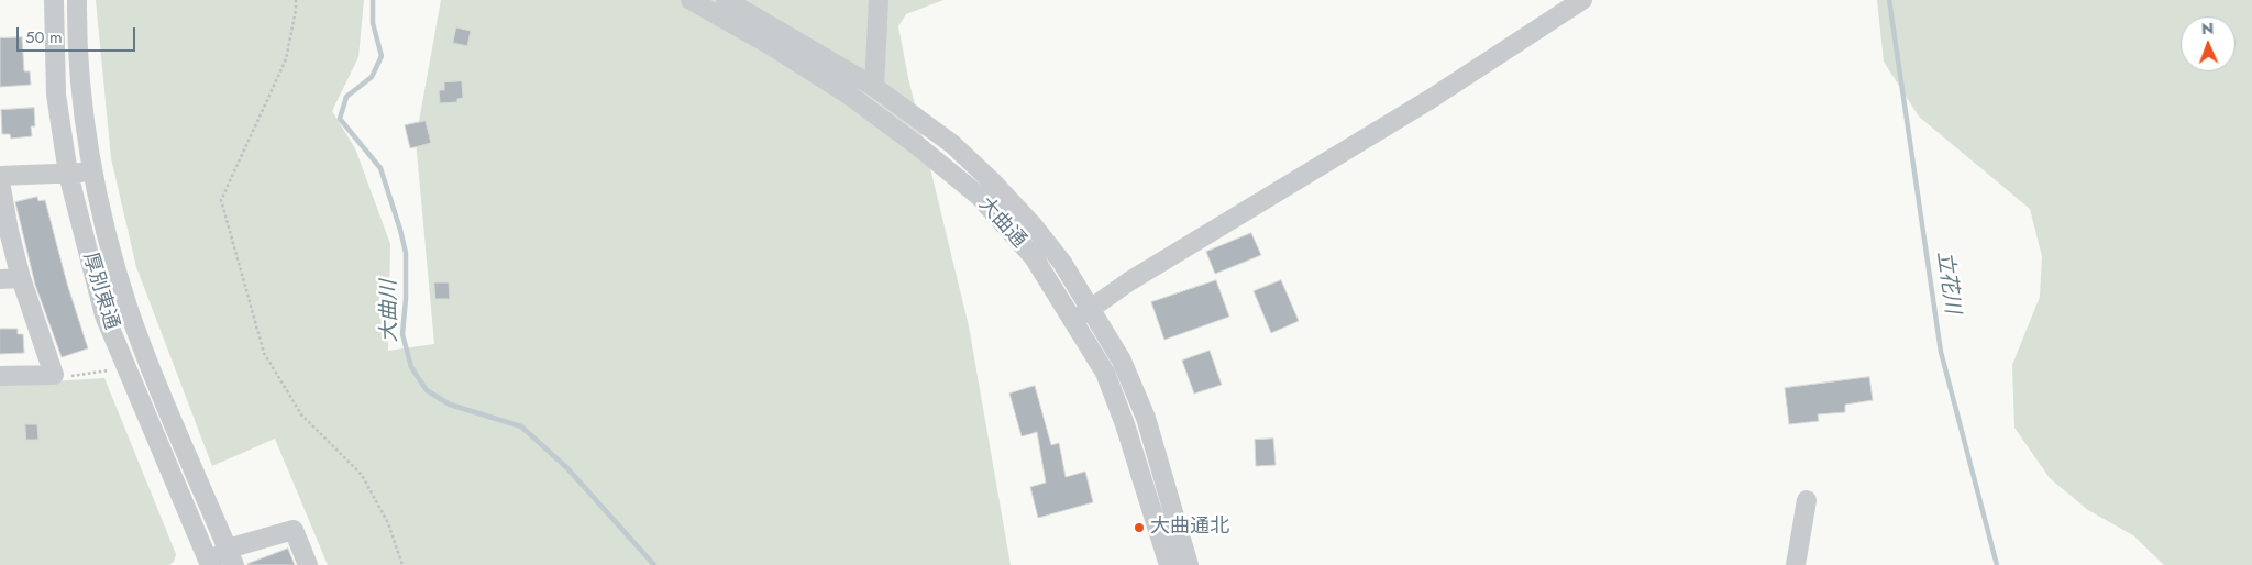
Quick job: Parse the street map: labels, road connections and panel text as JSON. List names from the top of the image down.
{
  "streets": {
    "street": ["大曲通", "厚別東通"]
  },
  "water": ["立花川", "大曲川"],
  "places": ["大曲通北"],
  "scale_bar": "50 m",
  "north": "top"
}
